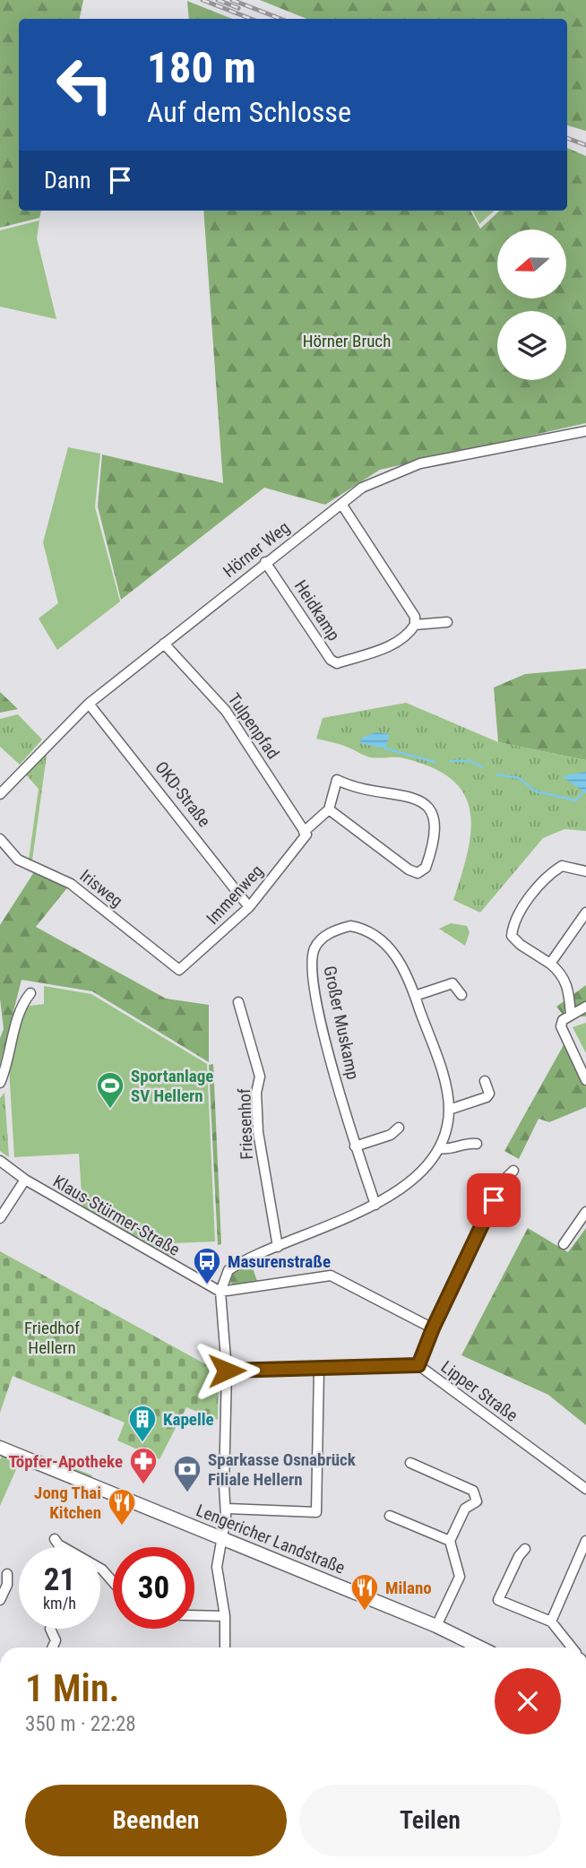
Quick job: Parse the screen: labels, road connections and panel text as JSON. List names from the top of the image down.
{
  "streets": {
    "main road": ["Lengericher Landstraße"],
    "street": [
      "Hörner Weg",
      "Heidkamp",
      "Tulpenpfad",
      "OKD-Straße",
      "Irisweg",
      "Immenweg",
      "Großer Muskamp",
      "Friesenhof",
      "Klaus-Stürmer-Straße",
      "Lipper Straße"
    ]
  },
  "crossings": [
    ["Hörner Weg", "Heidkamp"],
    ["Hörner Weg", "Tulpenpfad"],
    ["Hörner Weg", "OKD-Straße"],
    ["Tulpenpfad", "Immenweg"],
    ["OKD-Straße", "Immenweg"],
    ["Irisweg", "Immenweg"],
    ["Großer Muskamp", "Friesenhof"],
    ["Großer Muskamp", "Klaus-Stürmer-Straße"]
  ],
  "parks": ["Hörner Bruch", "Friedhof Hellern"],
  "places": {
    "sports": ["Sportanlage SV Hellern"],
    "bus stop": ["Masurenstraße"],
    "building": ["Kapelle"],
    "pharmacy": ["Töpfer-Apotheke"],
    "bank": ["Sparkasse Osnabrück Filiale Hellern"],
    "restaurant": ["Jong Thai Kitchen", "Milano"]
  },
  "north": "left",
  "page": {
    "turn": ["180 m", "Auf dem Schlosse"],
    "then": "Dann",
    "speed": "21 km/h",
    "limit": "30",
    "heading": ["1 Min.", "350 m · 22:28"],
    "buttons": ["Beenden", "Teilen"]
  }
}
